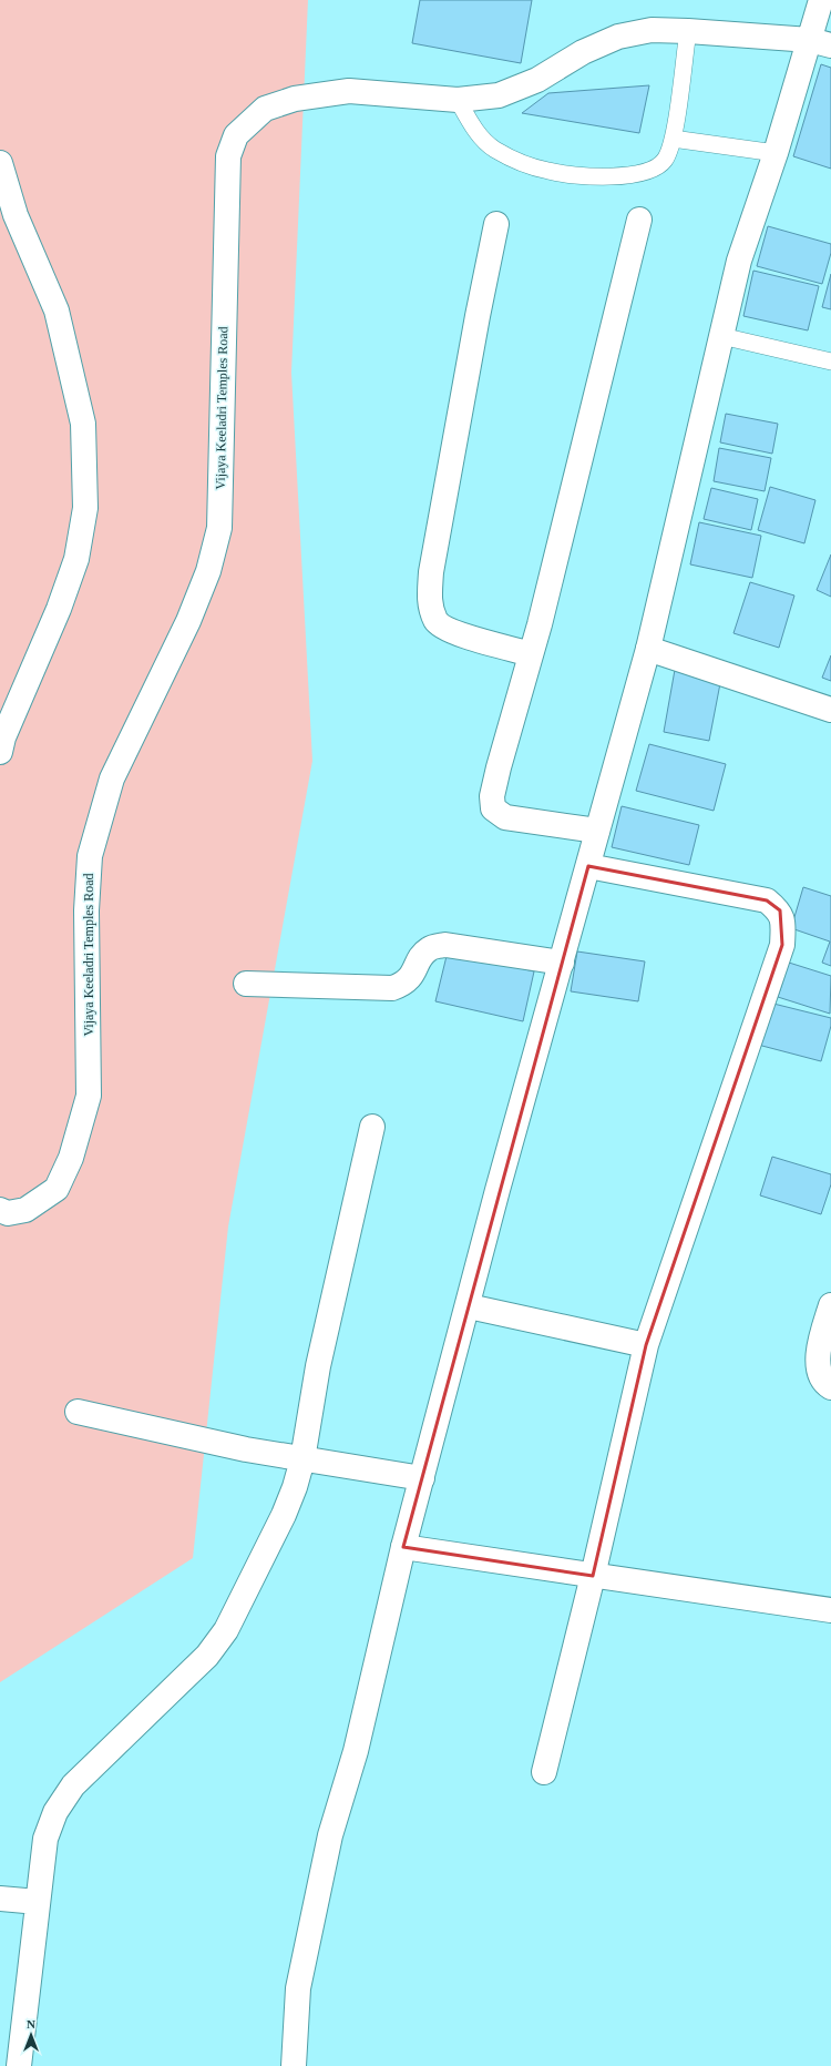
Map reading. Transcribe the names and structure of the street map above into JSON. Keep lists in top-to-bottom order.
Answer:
{
  "streets": {
    "street": ["Vijaya Keeladri Temples Road"]
  },
  "north": "top"
}
